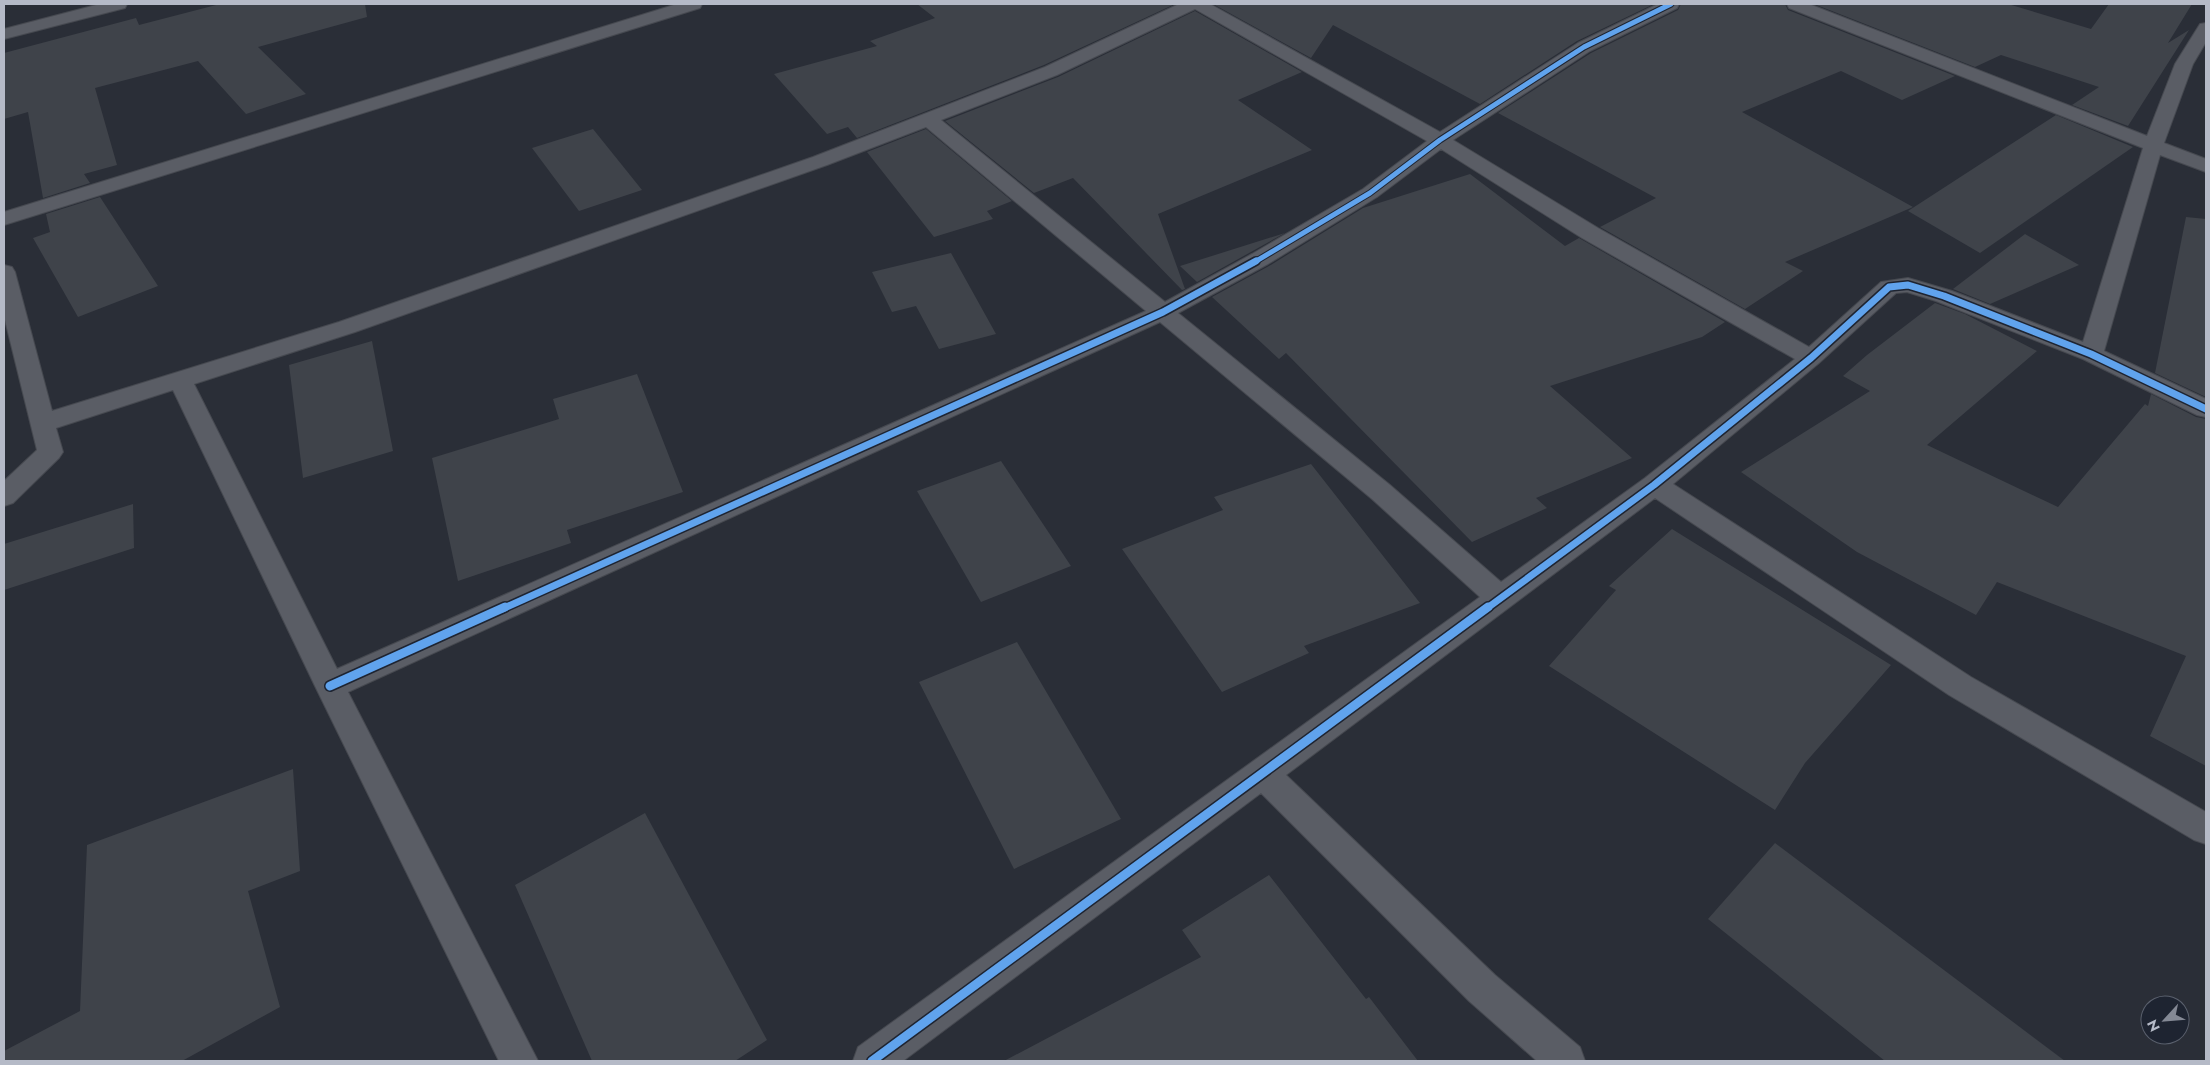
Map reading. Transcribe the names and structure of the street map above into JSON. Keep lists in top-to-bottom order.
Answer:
{
  "north": "bottom left"
}
